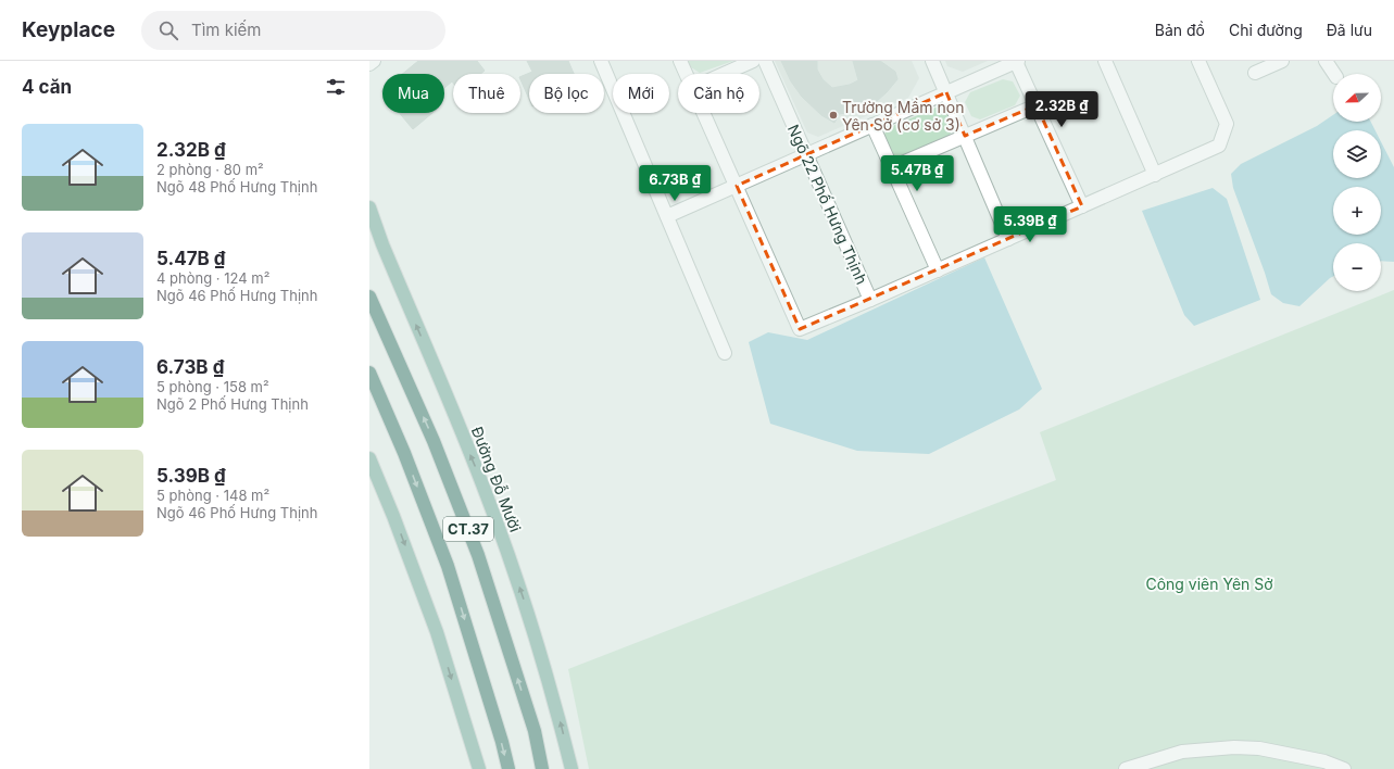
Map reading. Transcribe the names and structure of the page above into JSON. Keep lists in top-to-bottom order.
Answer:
{
  "streets": {
    "highway": ["CT.37"],
    "main road": ["Đường Đỗ Mười"],
    "street": ["Ngõ 22 Phố Hưng Thịnh"]
  },
  "parks": ["Công viên Yên Sở"],
  "places": ["Trường Mầm non Yên Sở (cơ sở 3)"],
  "north": "left",
  "page": {
    "header": "Keyplace",
    "search": "Tìm kiếm",
    "nav": ["Bản đồ", "Chỉ đường", "Đã lưu"],
    "heading": "4 căn",
    "map_buttons": ["+", "−"],
    "chip": [
      "Mua",
      "Thuê",
      "Bộ lọc",
      "Mới",
      "Căn hộ"
    ],
    "price": [
      "2.32B ₫",
      "5.47B ₫",
      "6.73B ₫",
      "5.39B ₫"
    ],
    "list": [
      {
        "name": "2.32B ₫",
        "note": "2 phòng · 80 m² · Ngõ 48 Phố Hưng Thịnh"
      },
      {
        "name": "5.47B ₫",
        "note": "4 phòng · 124 m² · Ngõ 46 Phố Hưng Thịnh"
      },
      {
        "name": "6.73B ₫",
        "note": "5 phòng · 158 m² · Ngõ 2 Phố Hưng Thịnh"
      },
      {
        "name": "5.39B ₫",
        "note": "5 phòng · 148 m² · Ngõ 46 Phố Hưng Thịnh"
      }
    ]
  }
}
